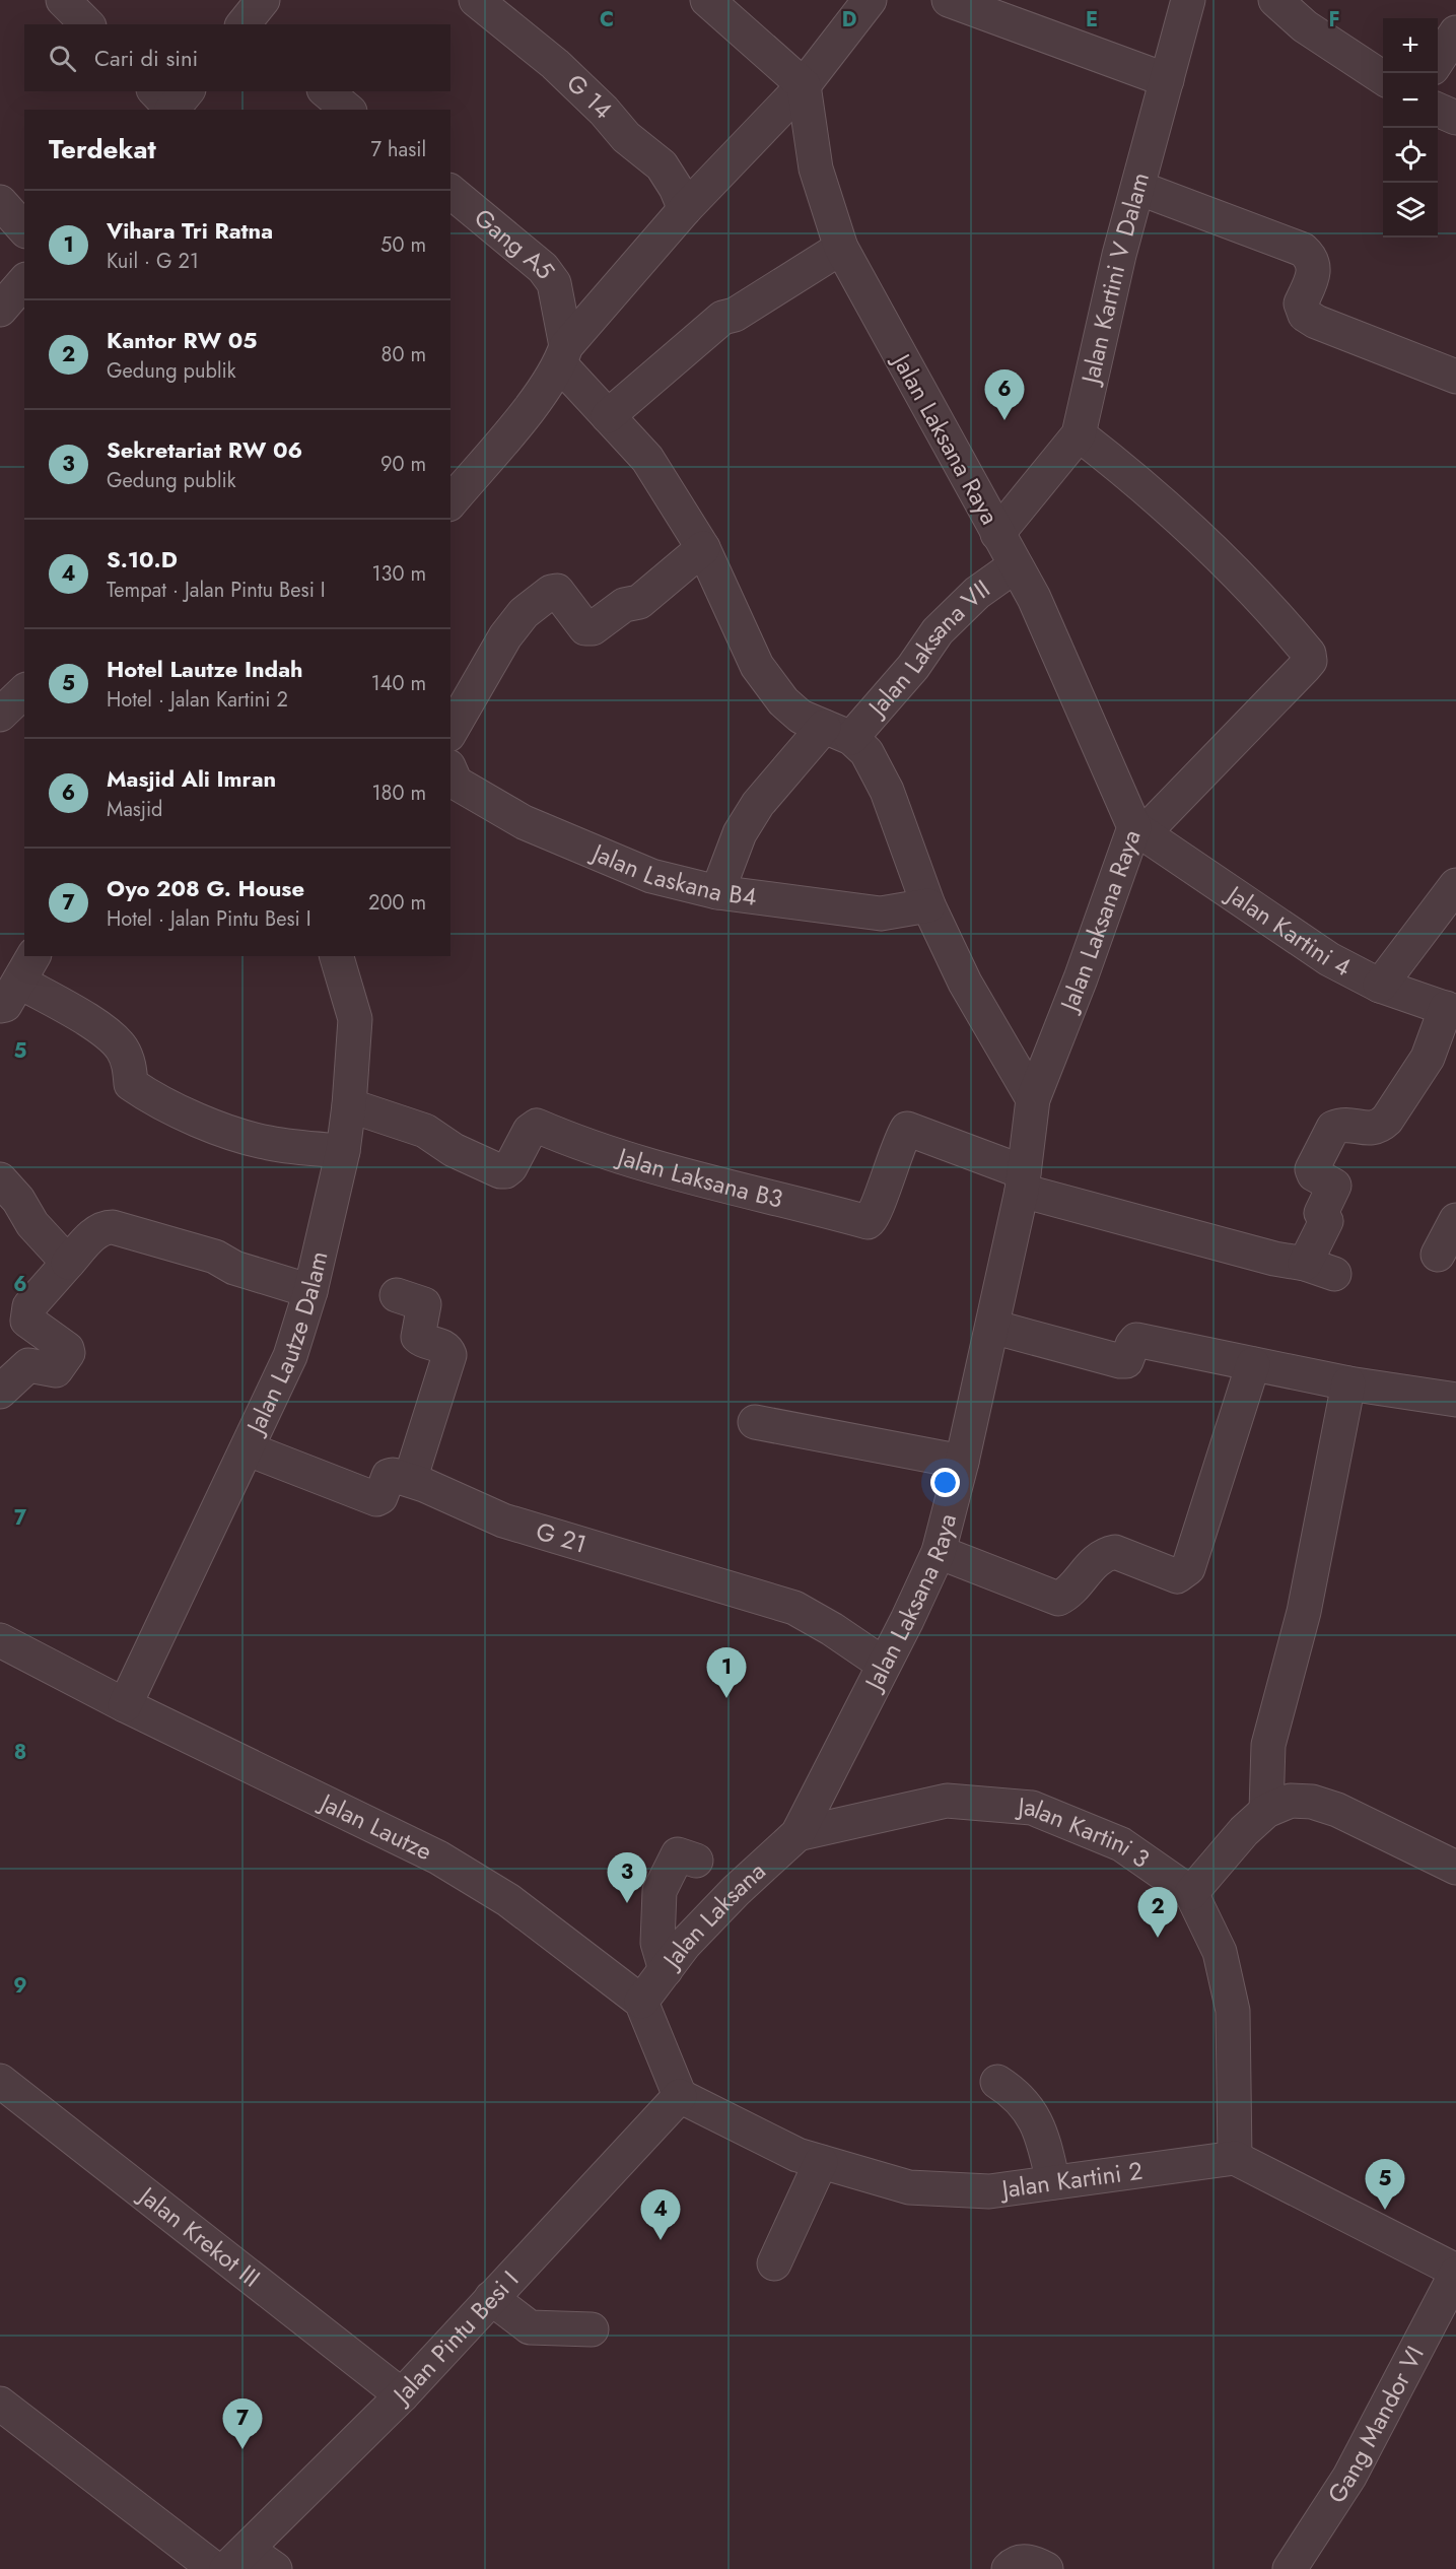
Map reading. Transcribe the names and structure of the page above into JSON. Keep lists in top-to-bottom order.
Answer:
{
  "streets": {
    "street": [
      "G 14",
      "Gang A5",
      "Jalan Kartini V Dalam",
      "Jalan Laksana Raya",
      "Jalan Laksana VII",
      "Jalan Laskana B4",
      "Jalan Kartini 4",
      "Jalan Laksana B3",
      "Jalan Lautze Dalam",
      "G 21",
      "Jalan Lautze",
      "Jalan Kartini 3",
      "Jalan Laksana",
      "Jalan Kartini 2",
      "Jalan Krekot III",
      "Jalan Pintu Besi I",
      "Gang Mandor VI"
    ]
  },
  "crossings": [
    ["Jalan Kartini V Dalam", "Jalan Laksana Raya"],
    ["Jalan Laksana Raya", "Jalan Laksana VII"],
    ["Jalan Laksana Raya", "Jalan Kartini 4"],
    ["Jalan Laksana Raya", "Jalan Laksana B3"],
    ["Jalan Laksana Raya", "G 21"],
    ["Jalan Laksana Raya", "Jalan Kartini 3"],
    ["Jalan Laksana Raya", "Jalan Laksana"],
    ["Jalan Laksana VII", "Jalan Laskana B4"],
    ["Jalan Laksana B3", "Jalan Lautze Dalam"],
    ["Jalan Lautze Dalam", "Jalan Lautze"],
    ["Jalan Lautze", "Jalan Laksana"],
    ["Jalan Kartini 3", "Jalan Laksana"],
    ["Jalan Kartini 2", "Jalan Pintu Besi I"],
    ["Jalan Krekot III", "Jalan Pintu Besi I"]
  ],
  "page": {
    "map_buttons": ["+", "−"],
    "search": "Cari di sini",
    "heading": ["Terdekat", "7 hasil"],
    "list": [
      {
        "mark": "1",
        "name": "Vihara Tri Ratna",
        "note": "Kuil · G 21",
        "value": "50 m"
      },
      {
        "mark": "2",
        "name": "Kantor RW 05",
        "note": "Gedung publik",
        "value": "80 m"
      },
      {
        "mark": "3",
        "name": "Sekretariat RW 06",
        "note": "Gedung publik",
        "value": "90 m"
      },
      {
        "mark": "4",
        "name": "S.10.D",
        "note": "Tempat · Jalan Pintu Besi I",
        "value": "130 m"
      },
      {
        "mark": "5",
        "name": "Hotel Lautze Indah",
        "note": "Hotel · Jalan Kartini 2",
        "value": "140 m"
      },
      {
        "mark": "6",
        "name": "Masjid Ali Imran",
        "note": "Masjid",
        "value": "180 m"
      },
      {
        "mark": "7",
        "name": "Oyo 208 G. House",
        "note": "Hotel · Jalan Pintu Besi I",
        "value": "200 m"
      }
    ],
    "pins": [
      "6",
      "1",
      "3",
      "2",
      "5",
      "4",
      "7"
    ]
  },
  "grid": {
    "columns": [
      "C",
      "D",
      "E",
      "F"
    ],
    "rows": [
      "5",
      "6",
      "7",
      "8",
      "9"
    ]
  }
}
